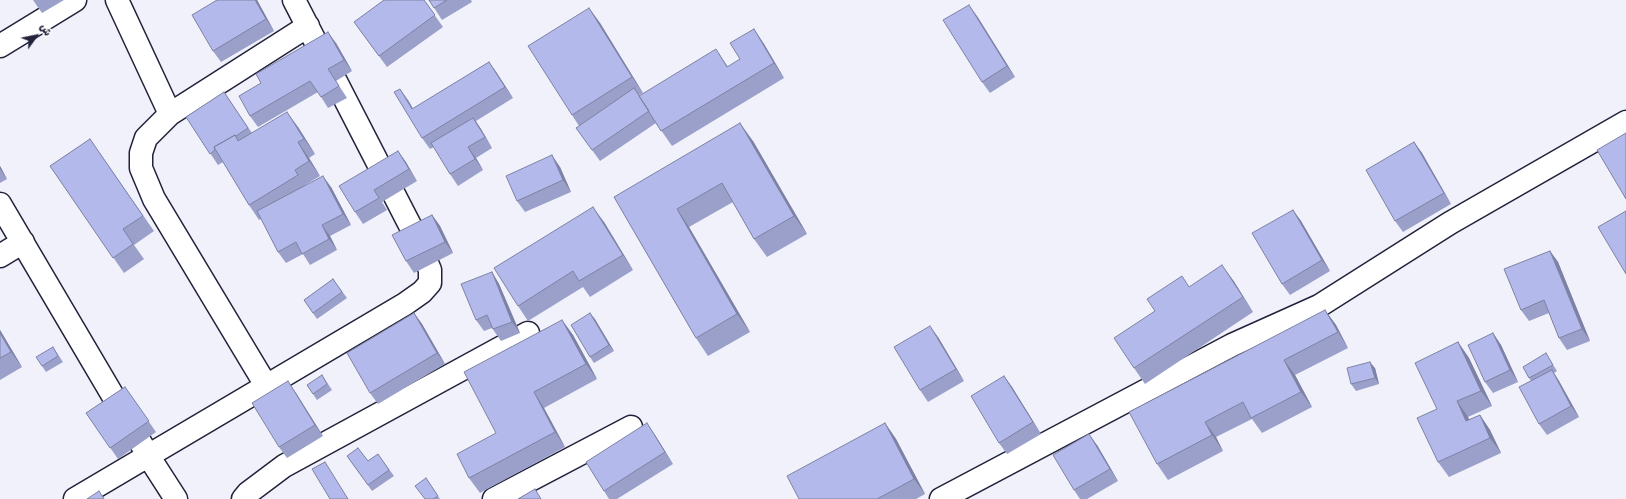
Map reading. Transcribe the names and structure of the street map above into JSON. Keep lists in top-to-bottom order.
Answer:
{
  "north": "top right"
}
